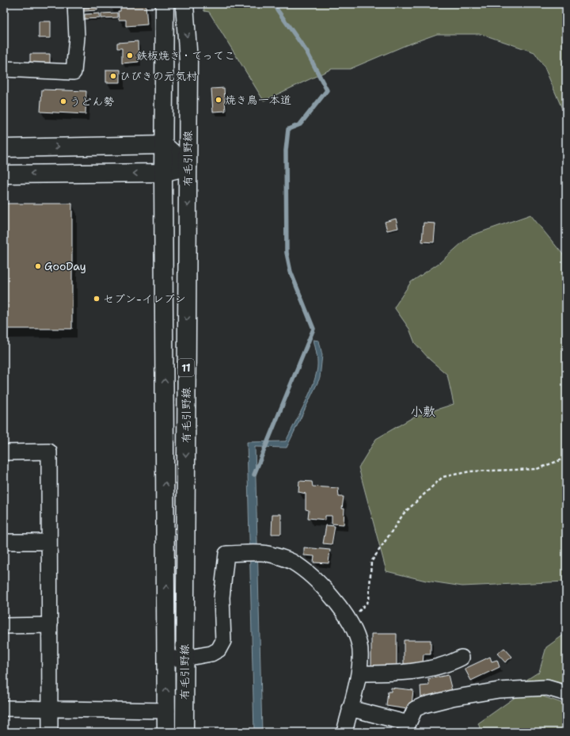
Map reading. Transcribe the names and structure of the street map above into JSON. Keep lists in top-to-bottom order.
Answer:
{
  "streets": {
    "main road": ["有毛引野線", "11"]
  },
  "districts": ["小敷"],
  "places": [
    "鉄板焼き・てってこ",
    "ひびきの元気村",
    "焼き鳥一本道",
    "うどん勢",
    "GooDay",
    "セブン-イレブン"
  ]
}
